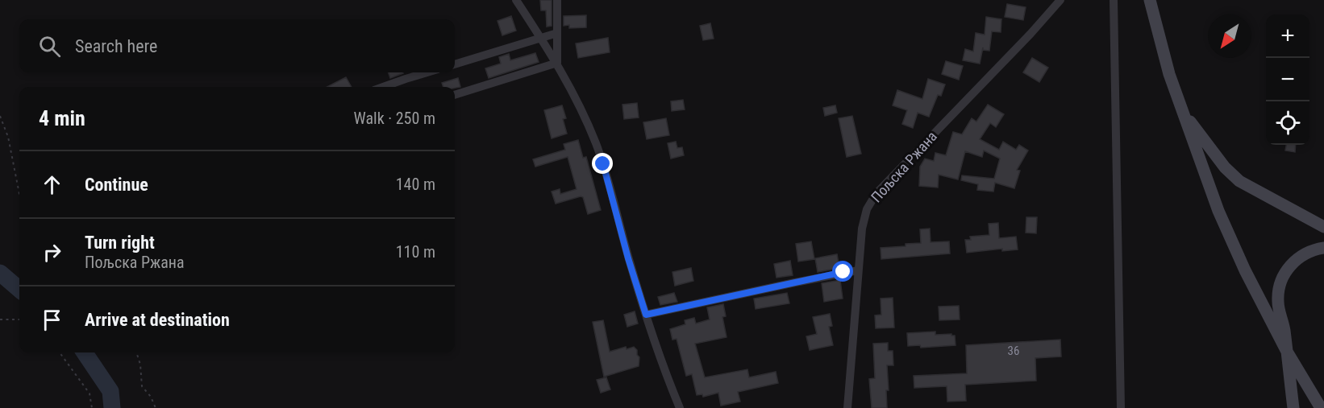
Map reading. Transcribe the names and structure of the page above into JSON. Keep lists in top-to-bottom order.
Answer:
{
  "streets": {
    "street": ["Пољска Ржана"]
  },
  "house_numbers": ["36"],
  "north": "bottom left",
  "page": {
    "map_buttons": ["+", "−"],
    "search": "Search here",
    "heading": ["4 min", "Walk · 250 m"],
    "list": [
      ["Continue", "140 m"],
      ["Turn right", "Пољска Ржана", "110 m"],
      "Arrive at destination"
    ]
  }
}
